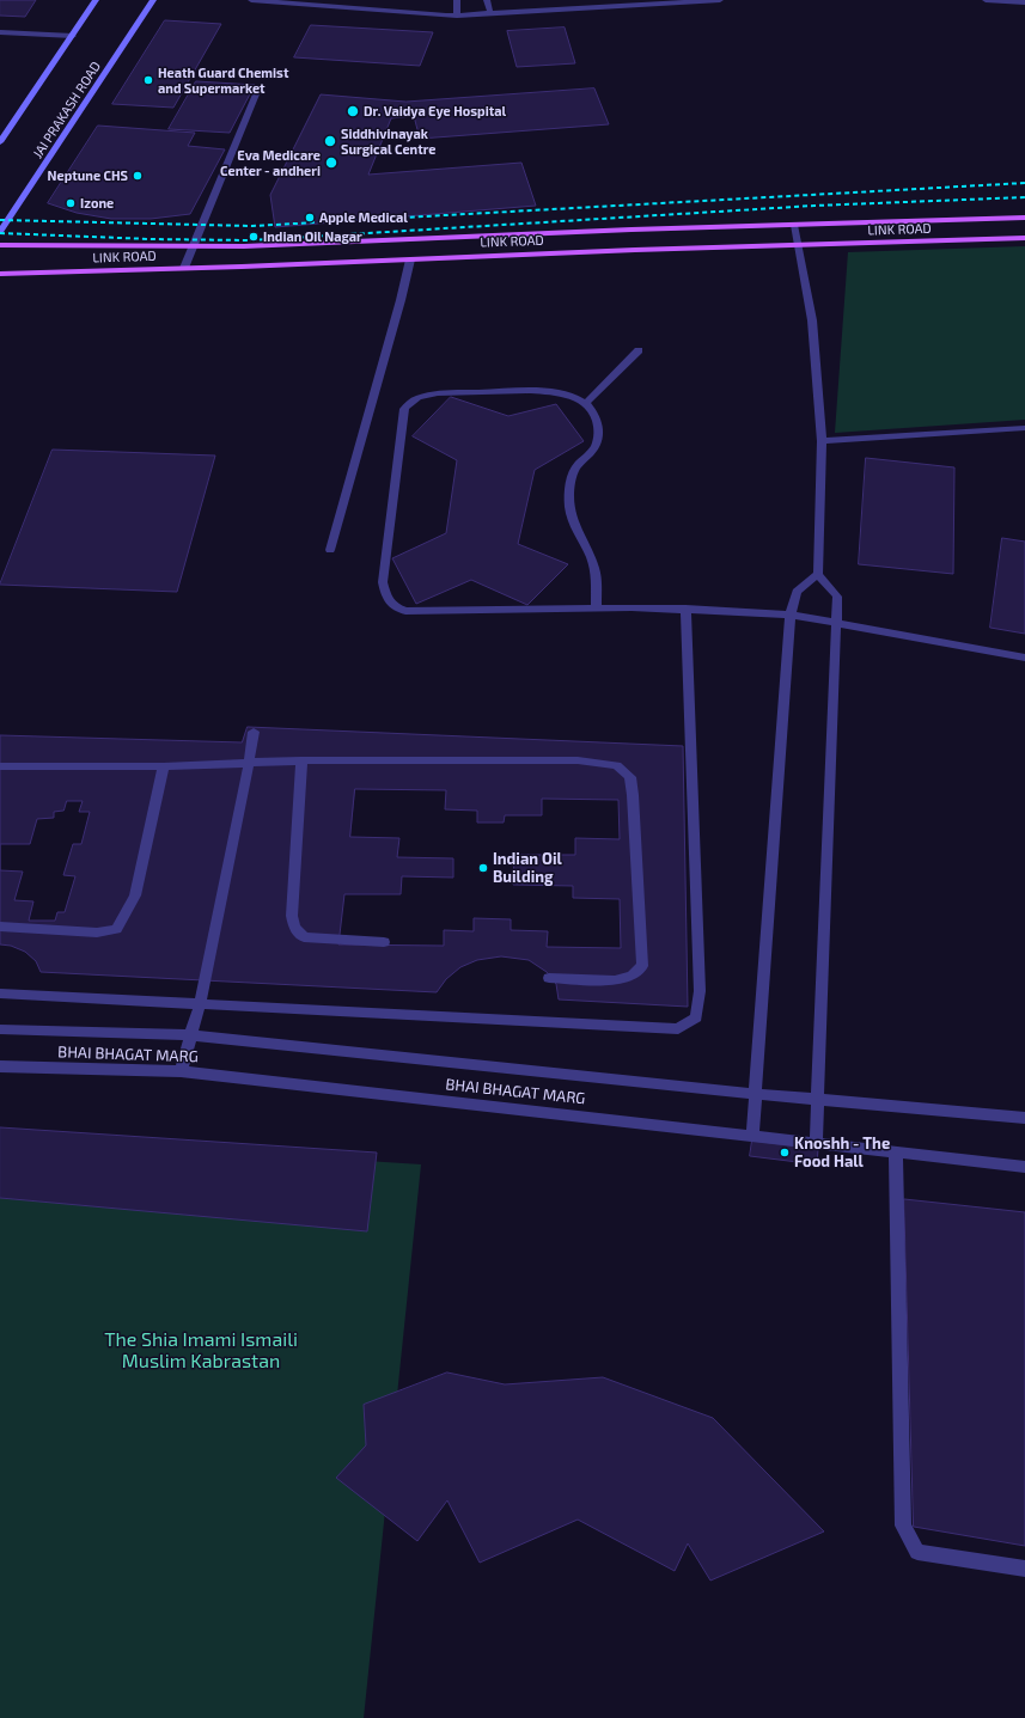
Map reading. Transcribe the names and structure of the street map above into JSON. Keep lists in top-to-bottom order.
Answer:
{
  "streets": {
    "main road": ["JAI PRAKASH ROAD", "LINK ROAD"],
    "street": ["BHAI BHAGAT MARG"]
  },
  "parks": ["The Shia Imami Ismaili Muslim Kabrastan"],
  "places": [
    "Heath Guard Chemist and Supermarket",
    "Dr. Vaidya Eye Hospital",
    "Siddhivinayak Surgical Centre",
    "Eva Medicare Center - andheri",
    "Neptune CHS",
    "Izone",
    "Apple Medical",
    "Indian Oil Nagar",
    "Indian Oil Building",
    "Knoshh - The Food Hall"
  ]
}
